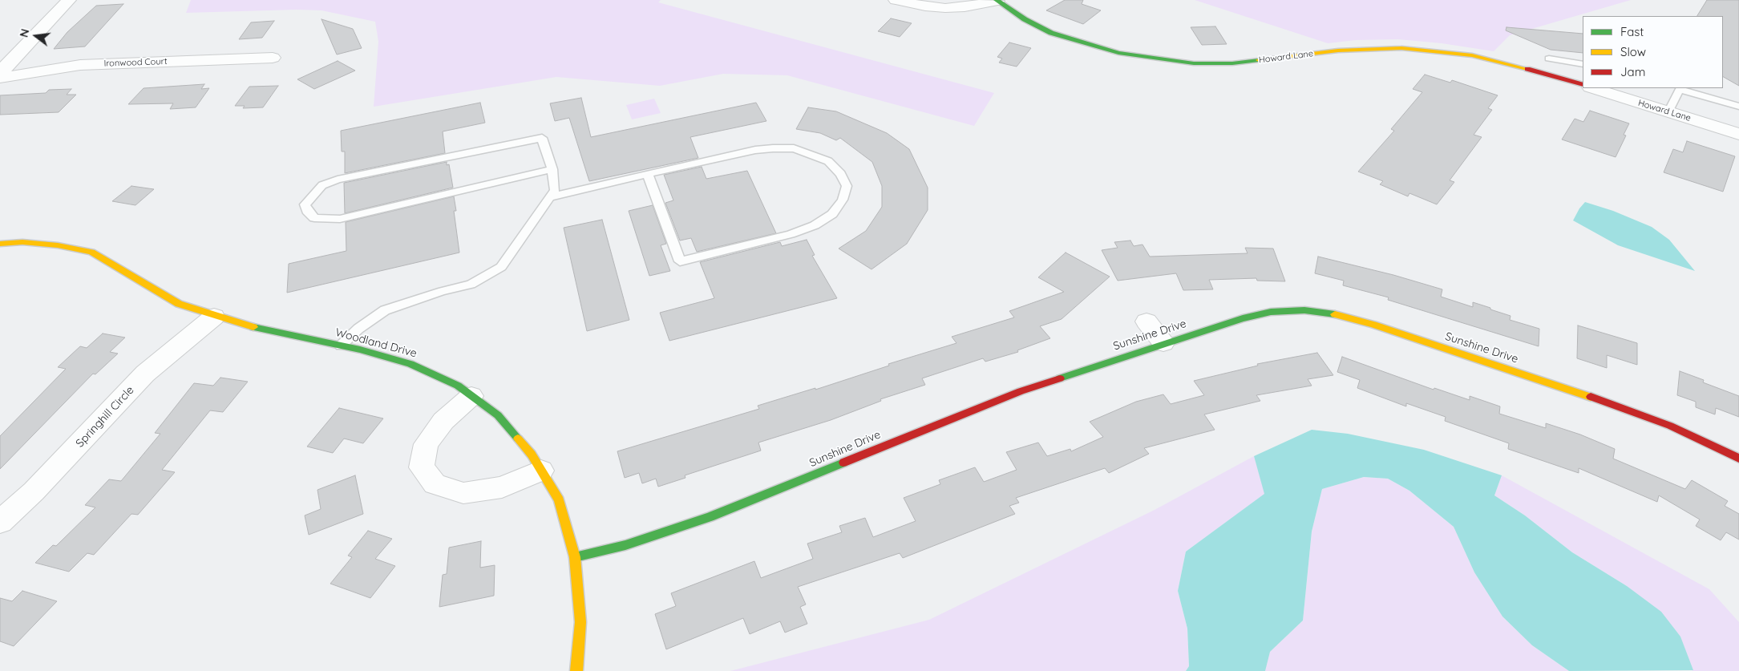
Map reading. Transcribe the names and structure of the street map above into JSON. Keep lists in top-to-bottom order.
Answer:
{
  "streets": {
    "street": [
      "Howard Lane",
      "Ironwood Court",
      "Sunshine Drive",
      "Woodland Drive",
      "Springhill Circle"
    ]
  },
  "crossings": [
    ["Sunshine Drive", "Woodland Drive"],
    ["Woodland Drive", "Springhill Circle"]
  ],
  "legend": ["Fast", "Slow", "Jam"],
  "north": "left"
}
